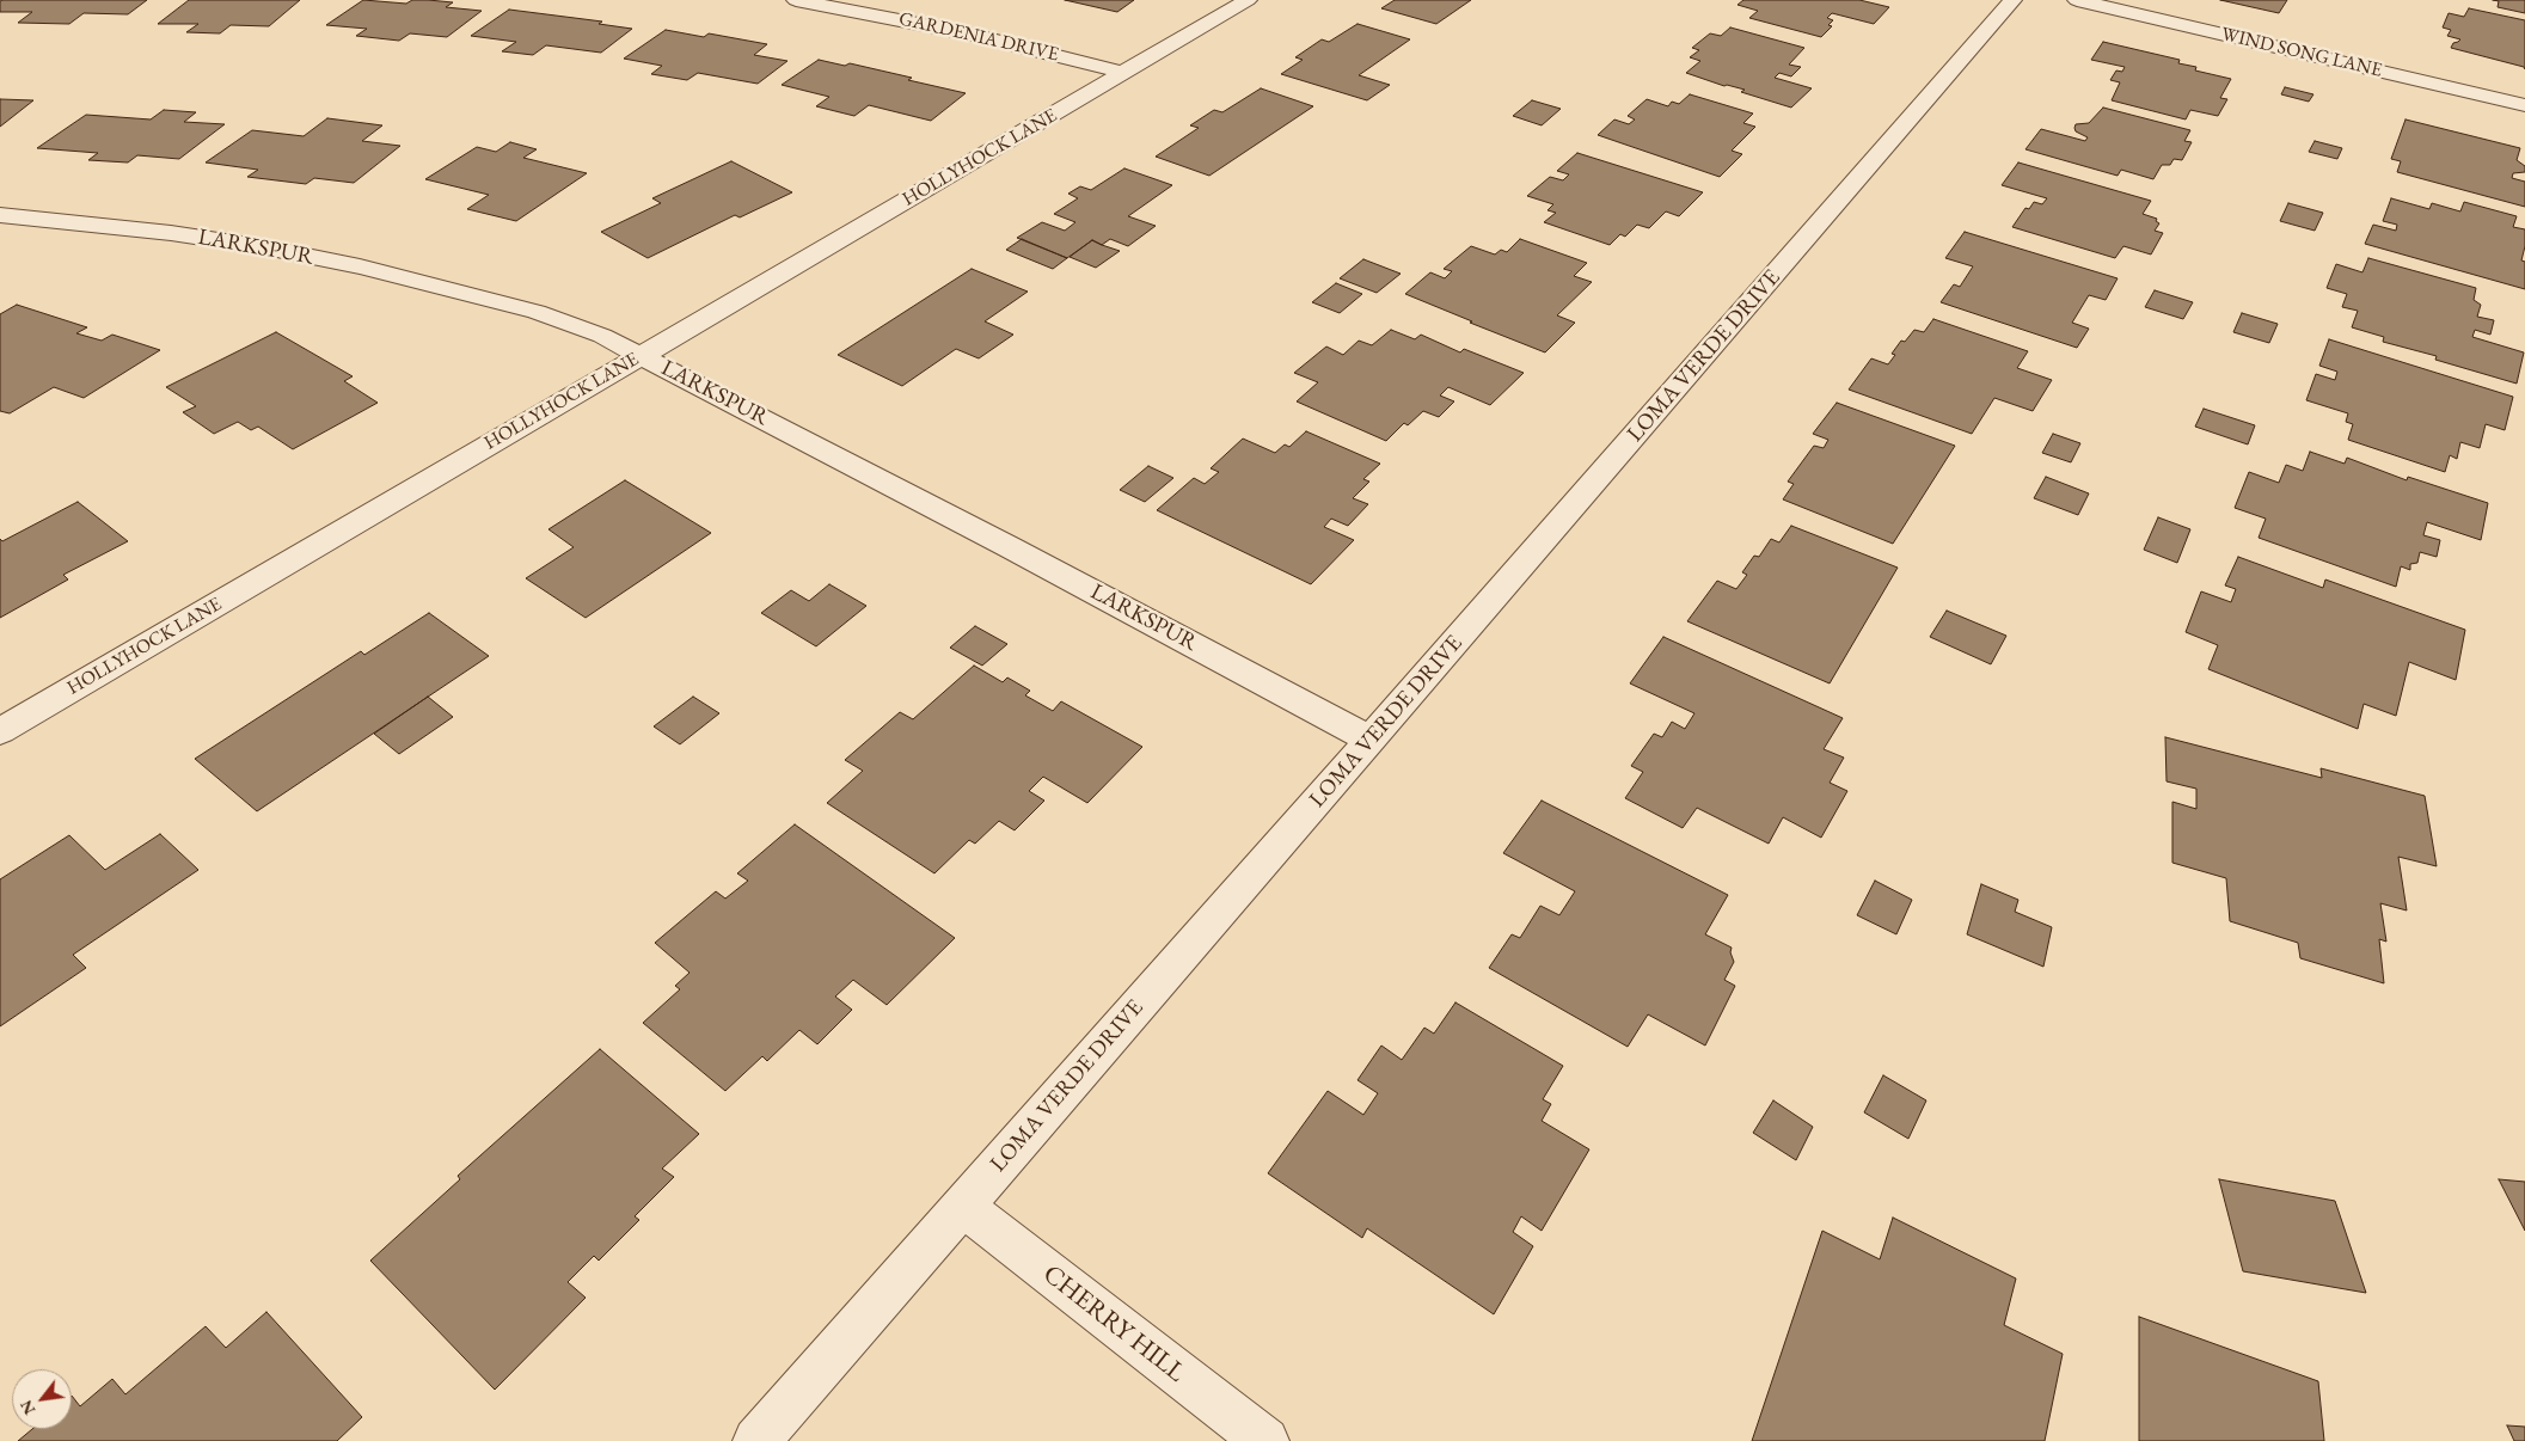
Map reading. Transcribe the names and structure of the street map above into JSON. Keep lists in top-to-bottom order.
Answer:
{
  "streets": {
    "street": [
      "GARDENIA DRIVE",
      "WIND SONG LANE",
      "HOLLYHOCK LANE",
      "LARKSPUR",
      "LOMA VERDE DRIVE",
      "CHERRY HILL"
    ]
  },
  "crossings": [
    ["GARDENIA DRIVE", "HOLLYHOCK LANE"],
    ["HOLLYHOCK LANE", "LARKSPUR"],
    ["LARKSPUR", "LOMA VERDE DRIVE"],
    ["LOMA VERDE DRIVE", "CHERRY HILL"]
  ],
  "north": "bottom left"
}
